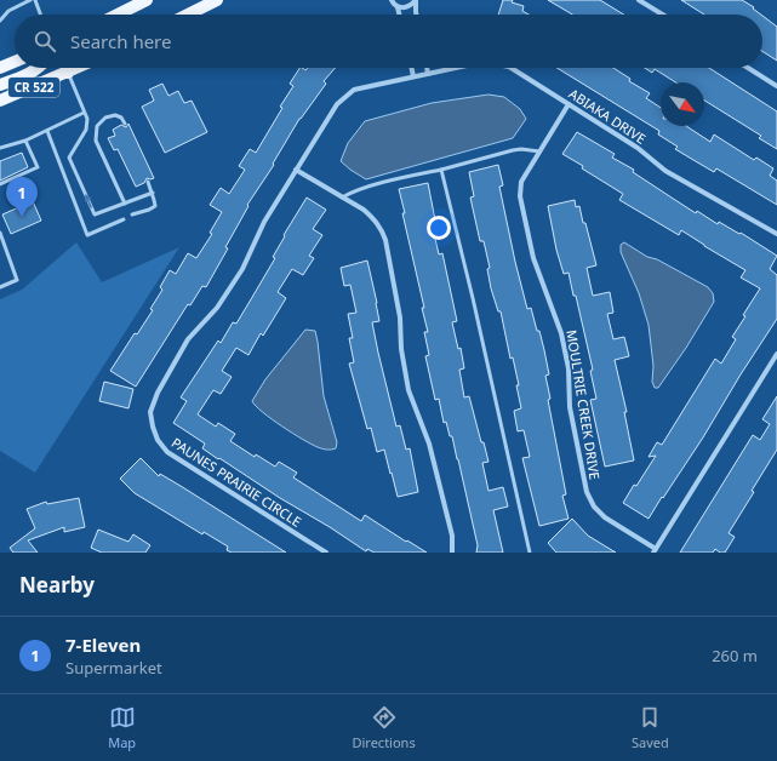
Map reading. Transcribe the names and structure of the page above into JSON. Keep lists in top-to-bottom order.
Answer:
{
  "streets": {
    "main road": ["CR 522"],
    "street": ["ABIAKA DRIVE", "MOULTRIE CREEK DRIVE", "PAUNES PRAIRIE CIRCLE"]
  },
  "crossings": [
    ["ABIAKA DRIVE", "MOULTRIE CREEK DRIVE"],
    ["ABIAKA DRIVE", "PAUNES PRAIRIE CIRCLE"]
  ],
  "north": "bottom right",
  "page": {
    "search": "Search here",
    "pins": "1",
    "heading": "Nearby",
    "list": [
      {
        "mark": "1",
        "name": "7-Eleven",
        "note": "Supermarket",
        "value": "260 m"
      }
    ],
    "nav": ["Map", "Directions", "Saved"]
  }
}
